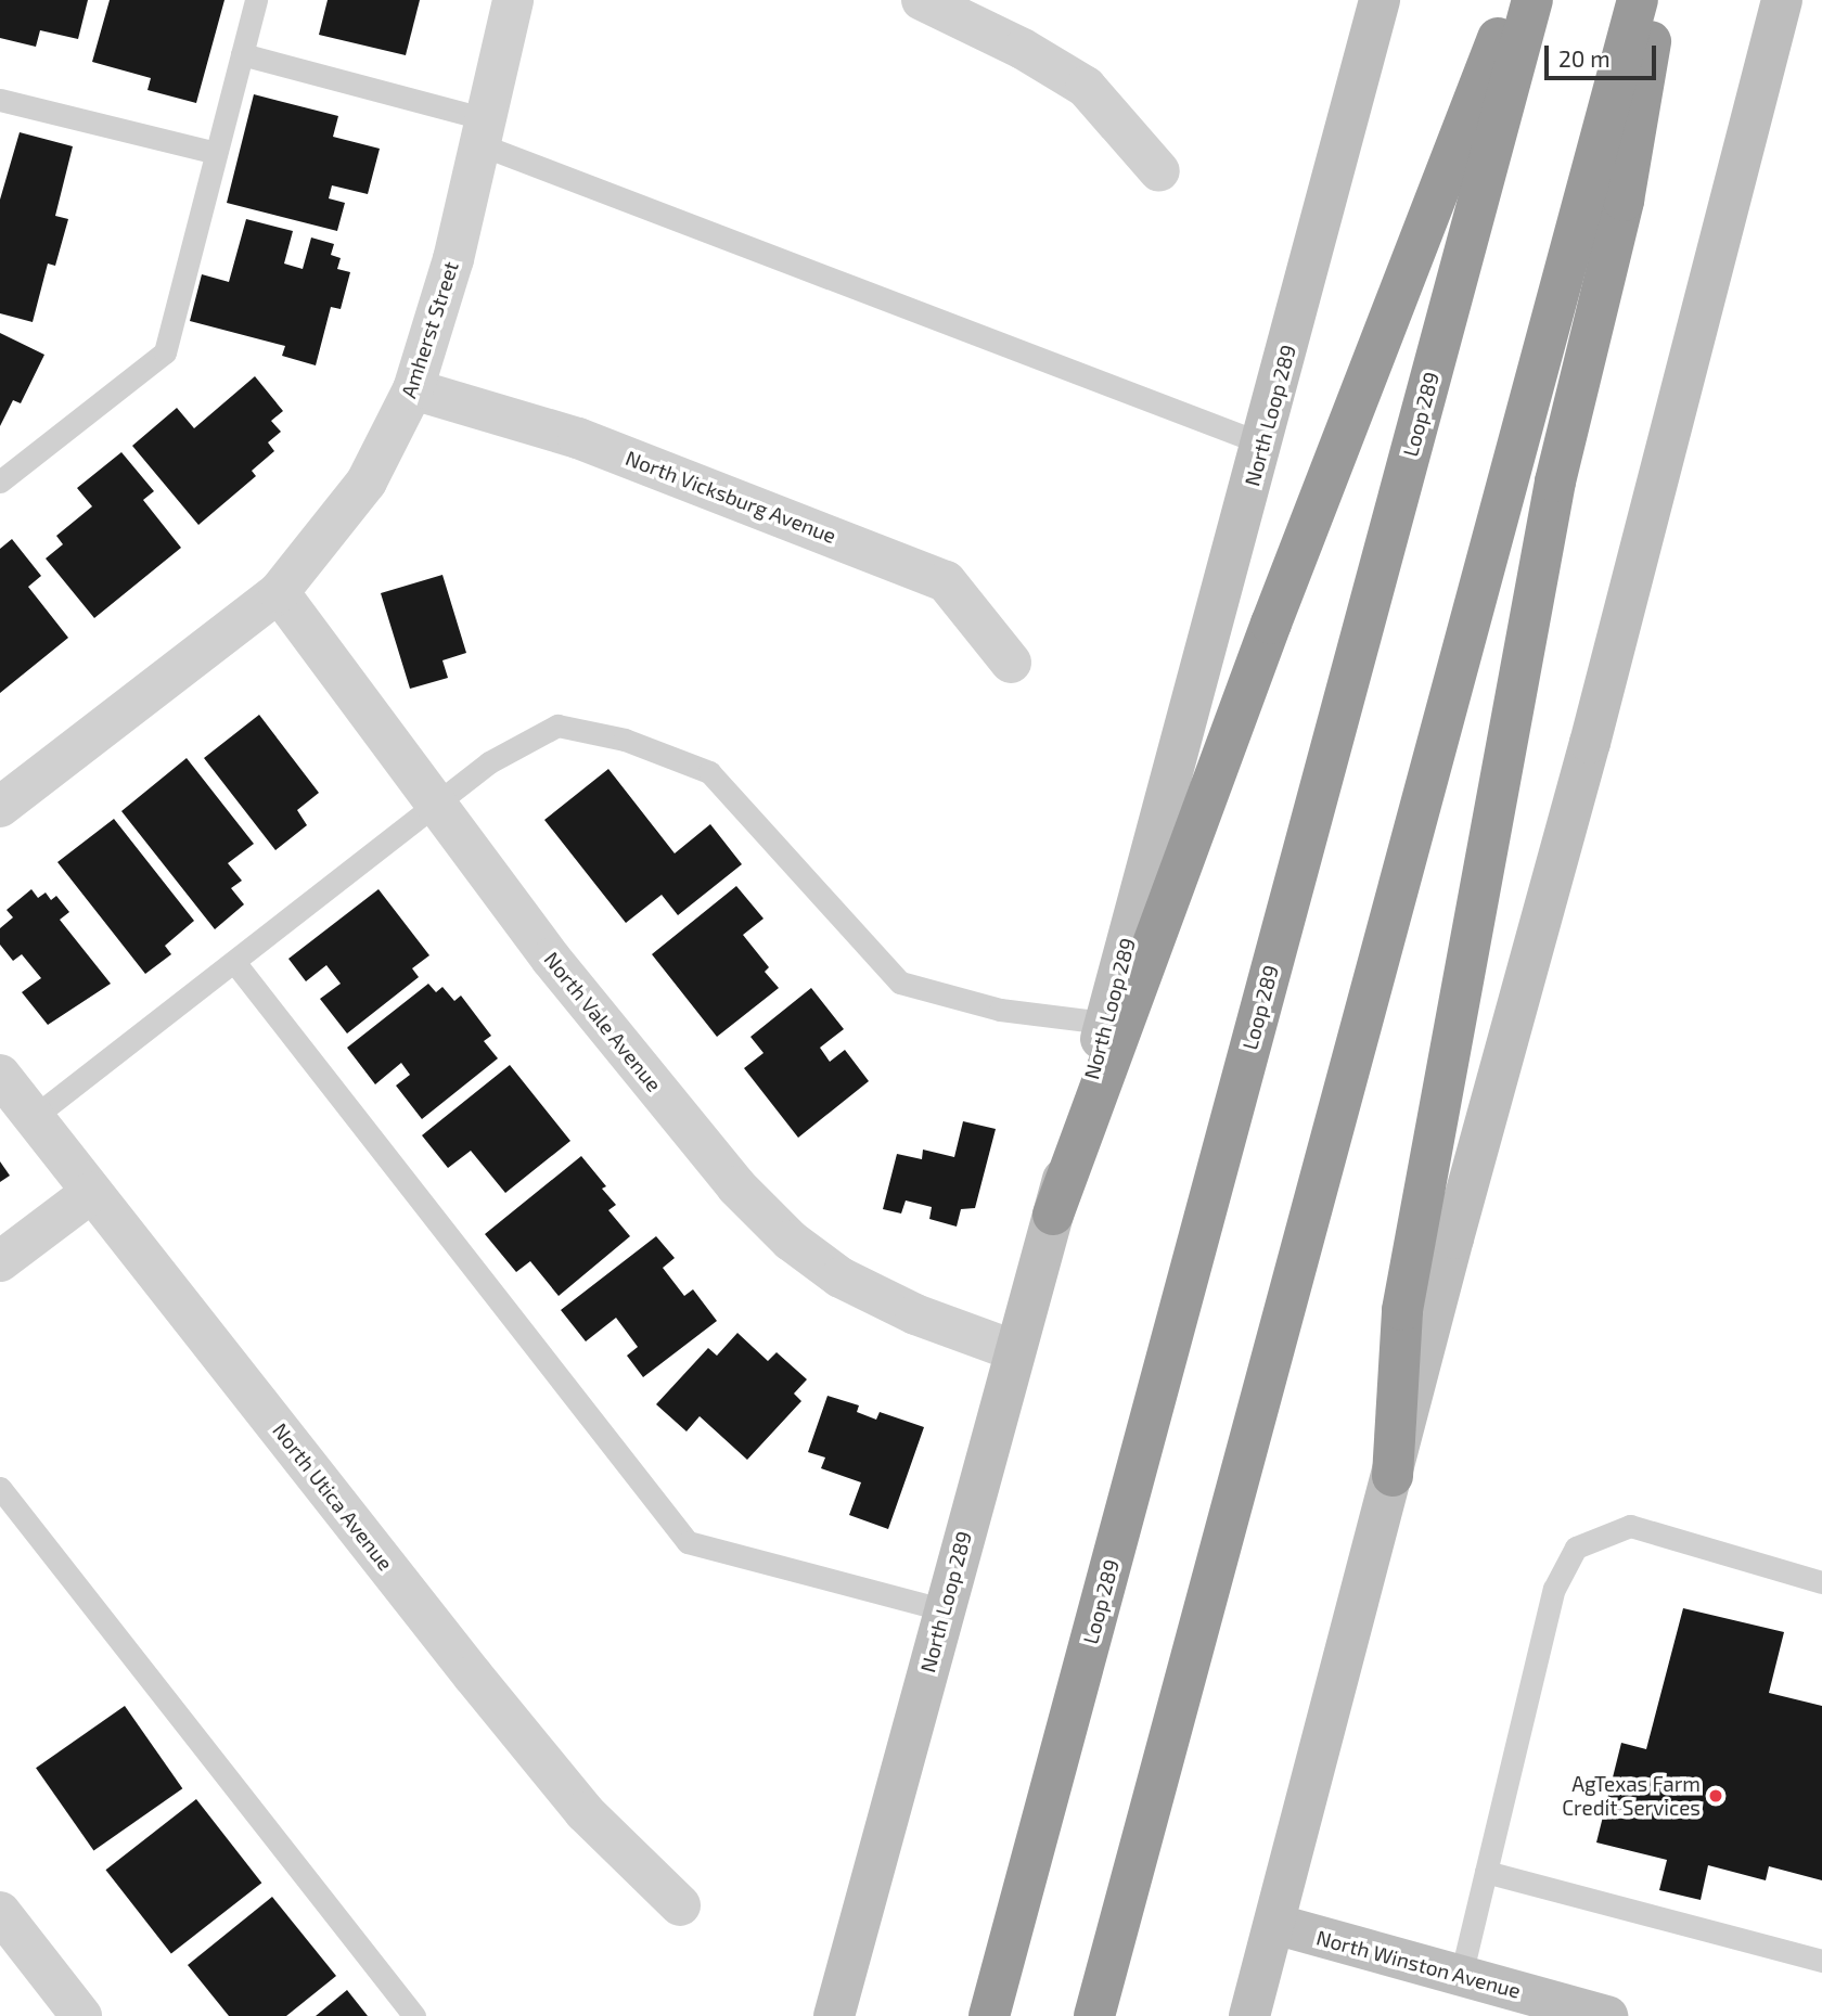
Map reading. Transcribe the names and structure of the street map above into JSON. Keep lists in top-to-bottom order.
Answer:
{
  "streets": {
    "highway": ["Loop 289"],
    "main road": ["North Loop 289", "North Winston Avenue"],
    "street": [
      "Amherst Street",
      "North Vicksburg Avenue",
      "North Vale Avenue",
      "North Utica Avenue"
    ]
  },
  "crossings": [
    ["Amherst Street", "North Vicksburg Avenue"],
    ["Amherst Street", "North Vale Avenue"],
    ["North Loop 289", "North Vale Avenue"]
  ],
  "places": ["AgTexas Farm Credit Services"],
  "scale_bar": "20 m"
}
